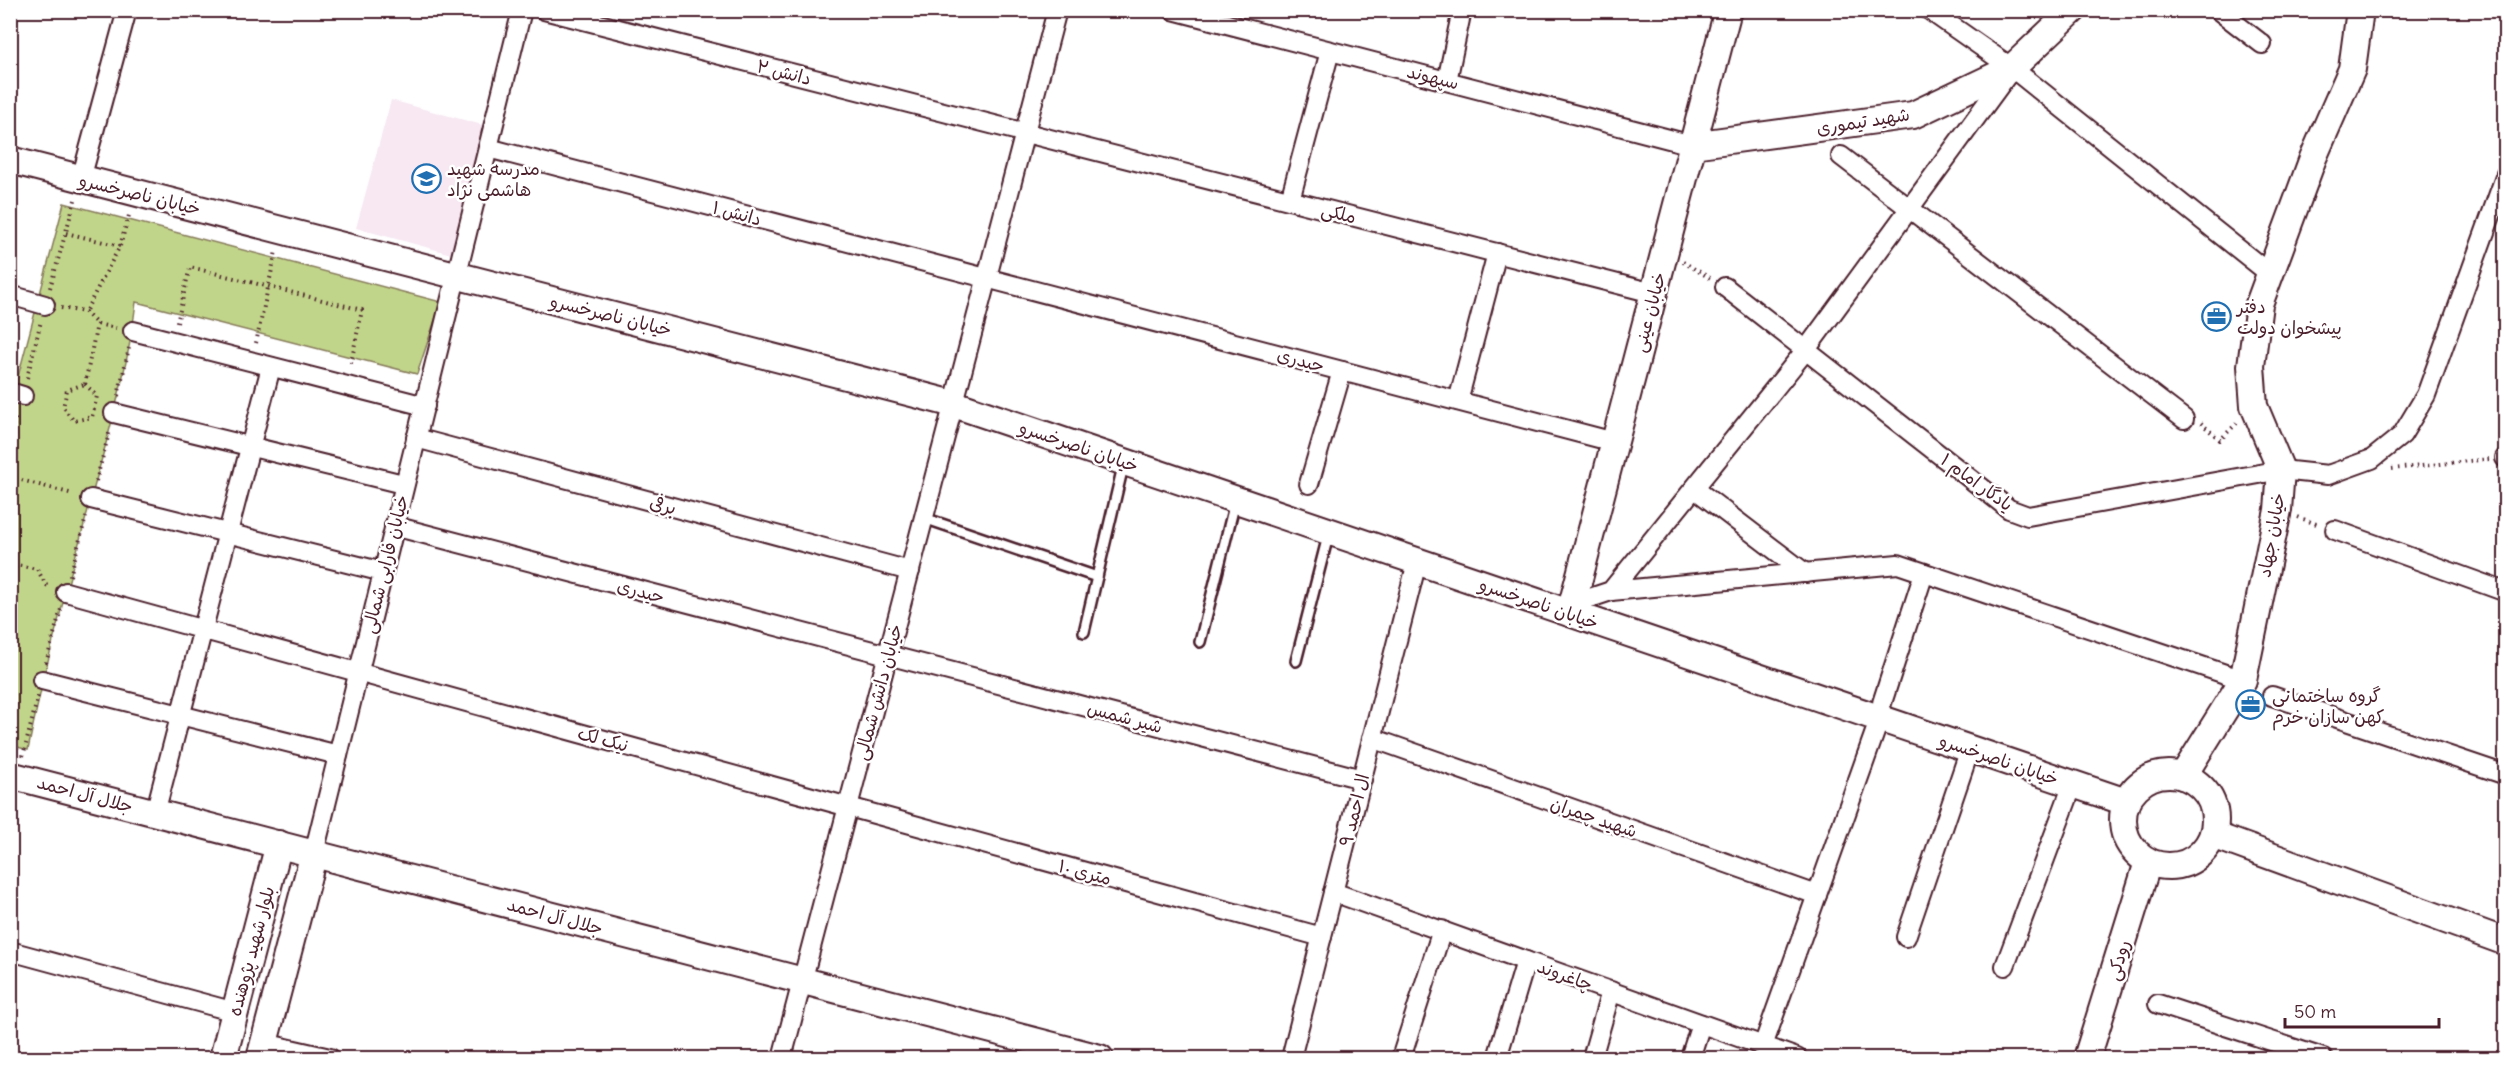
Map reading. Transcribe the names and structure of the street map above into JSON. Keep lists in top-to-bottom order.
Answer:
{
  "streets": {
    "street": [
      "دانش ۲",
      "سپهوند",
      "شهید تیموری",
      "خیابان ناصرخسرو",
      "دانش ۱",
      "ملکی",
      "خیابان عینی",
      "حیدری",
      "یادگار امام ۱",
      "برفی",
      "خیابان جهاد",
      "خیابان فارابی شمالی",
      "خیابان دانش شمالی",
      "شیر شمس",
      "نیک لک",
      "جلال آل احمد",
      "ال احمد ۹",
      "شهید چمران",
      "۱۰ متری",
      "بلوار شهید پژوهنده",
      "رودکی",
      "چاغروند"
    ]
  },
  "crossings": [
    ["دانش ۲", "ملکی"],
    ["دانش ۲", "خیابان دانش شمالی"],
    ["سپهوند", "شهید تیموری"],
    ["سپهوند", "خیابان عینی"],
    ["شهید تیموری", "خیابان عینی"],
    ["خیابان ناصرخسرو", "خیابان عینی"],
    ["خیابان ناصرخسرو", "خیابان جهاد"],
    ["خیابان ناصرخسرو", "خیابان فارابی شمالی"],
    ["خیابان ناصرخسرو", "خیابان دانش شمالی"],
    ["خیابان ناصرخسرو", "ال احمد ۹"],
    ["خیابان ناصرخسرو", "رودکی"],
    ["دانش ۱", "حیدری"],
    ["دانش ۱", "خیابان فارابی شمالی"],
    ["دانش ۱", "خیابان دانش شمالی"],
    ["ملکی", "خیابان عینی"],
    ["ملکی", "خیابان دانش شمالی"],
    ["خیابان عینی", "حیدری"],
    ["حیدری", "خیابان فارابی شمالی"],
    ["حیدری", "خیابان دانش شمالی"],
    ["حیدری", "شیر شمس"],
    ["یادگار امام ۱", "خیابان جهاد"],
    ["برفی", "خیابان فارابی شمالی"],
    ["برفی", "خیابان دانش شمالی"],
    ["خیابان جهاد", "رودکی"],
    ["خیابان فارابی شمالی", "نیک لک"],
    ["خیابان فارابی شمالی", "جلال آل احمد"],
    ["خیابان فارابی شمالی", "بلوار شهید پژوهنده"],
    ["خیابان دانش شمالی", "شیر شمس"],
    ["خیابان دانش شمالی", "نیک لک"],
    ["خیابان دانش شمالی", "جلال آل احمد"],
    ["خیابان دانش شمالی", "۱۰ متری"],
    ["شیر شمس", "ال احمد ۹"],
    ["نیک لک", "۱۰ متری"],
    ["جلال آل احمد", "بلوار شهید پژوهنده"],
    ["ال احمد ۹", "شهید چمران"],
    ["ال احمد ۹", "۱۰ متری"],
    ["ال احمد ۹", "چاغروند"]
  ],
  "places": {
    "school or university": ["مدرسه شهید ه‍اشمی نژاد"],
    "office": ["دفتر پیشخوان دولت", "گروه ساختمانی کهن سازان خرم"]
  },
  "scale_bar": "50 m"
}
